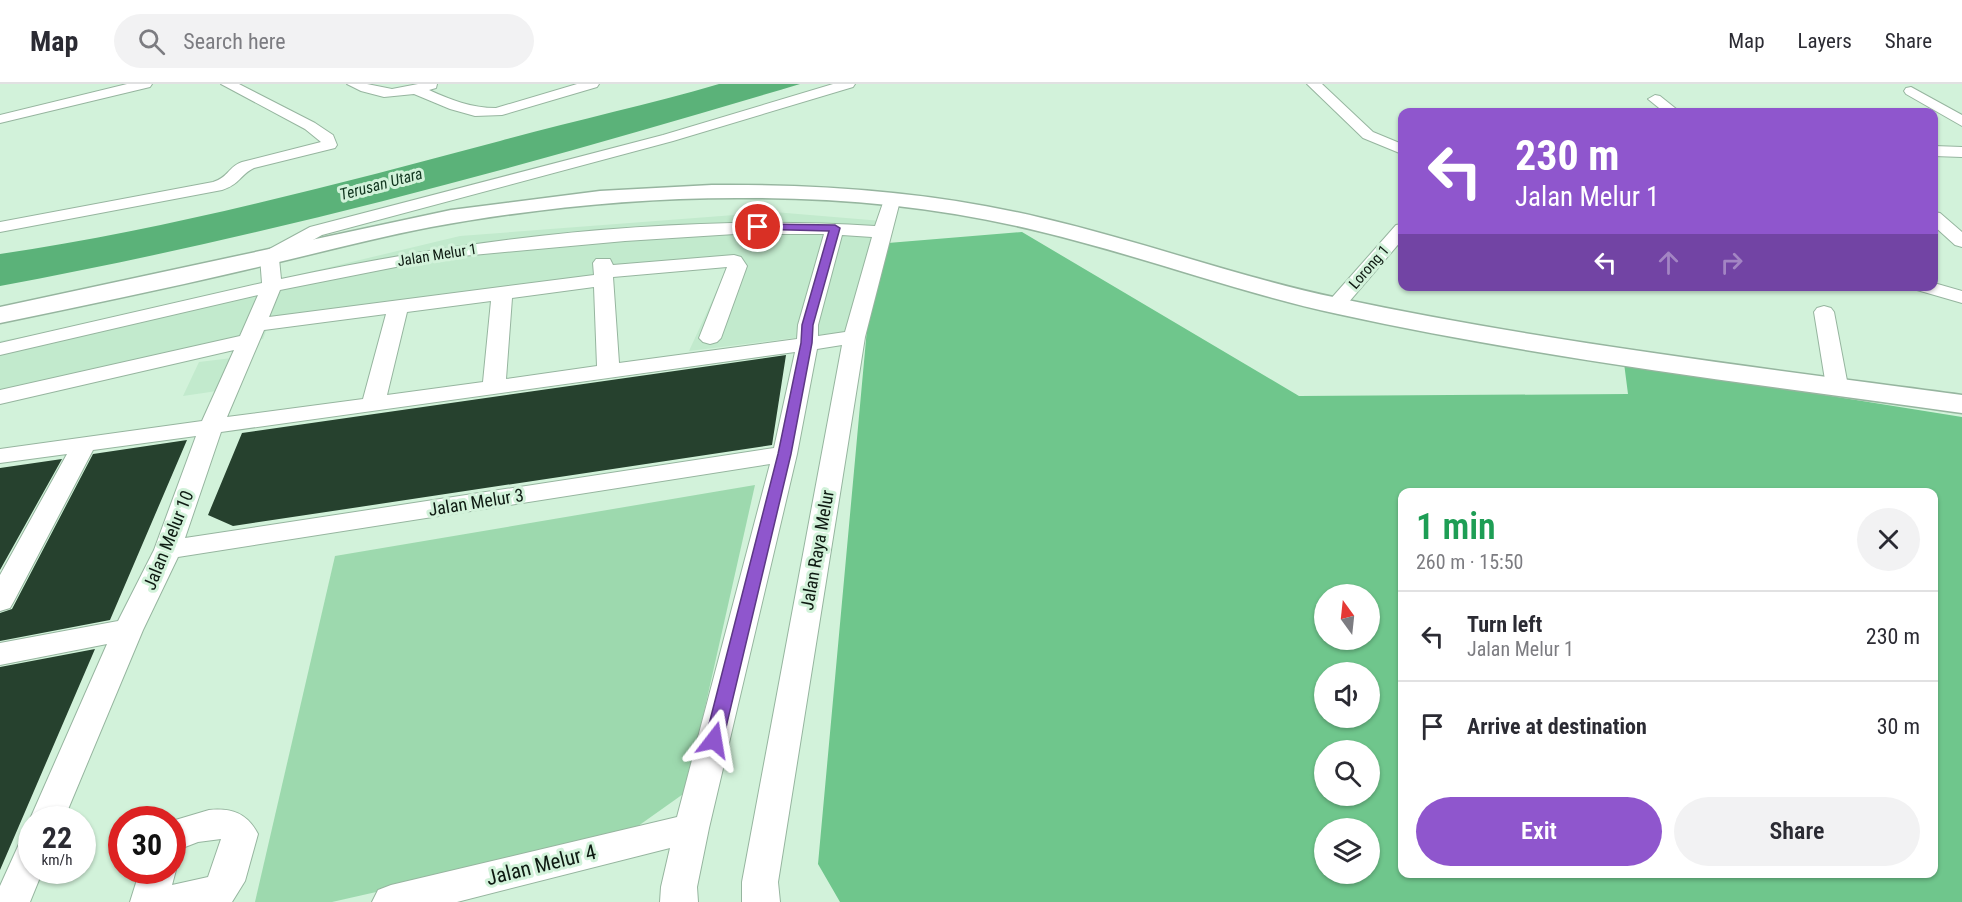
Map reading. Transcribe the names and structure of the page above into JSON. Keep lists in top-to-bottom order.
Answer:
{
  "streets": {
    "street": [
      "Jalan Melur 1",
      "Lorong 1",
      "Jalan Melur 3",
      "Jalan Melur 10",
      "Jalan Raya Melur",
      "Jalan Melur 4"
    ]
  },
  "crossings": [
    ["Jalan Melur 1", "Jalan Melur 10"],
    ["Jalan Melur 1", "Jalan Raya Melur"],
    ["Jalan Melur 3", "Jalan Melur 10"]
  ],
  "water": ["Terusan Utara"],
  "north": "top",
  "page": {
    "header": "Map",
    "search": "Search here",
    "nav": ["Map", "Layers", "Share"],
    "turn": ["230 m", "Jalan Melur 1"],
    "heading": ["1 min", "260 m · 15:50"],
    "list": [
      {
        "name": "Turn left",
        "note": "Jalan Melur 1",
        "value": "230 m"
      },
      {
        "name": "Arrive at destination",
        "value": "30 m"
      }
    ],
    "buttons": ["Exit", "Share"],
    "speed": "22 km/h",
    "limit": "30"
  }
}
